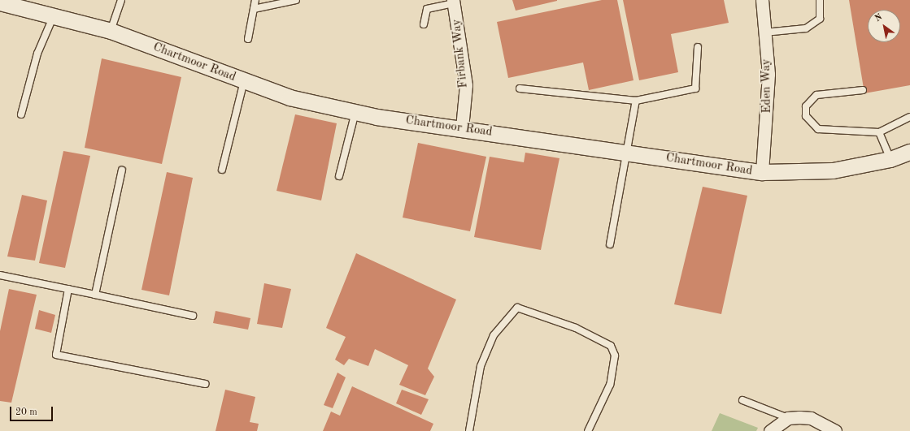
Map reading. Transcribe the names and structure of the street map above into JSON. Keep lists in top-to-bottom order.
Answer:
{
  "streets": {
    "street": ["Firbank Way", "Chartmoor Road", "Eden Way"]
  },
  "crossings": [
    ["Firbank Way", "Chartmoor Road"],
    ["Chartmoor Road", "Eden Way"]
  ],
  "scale_bar": "20 m",
  "north": "top left"
}
